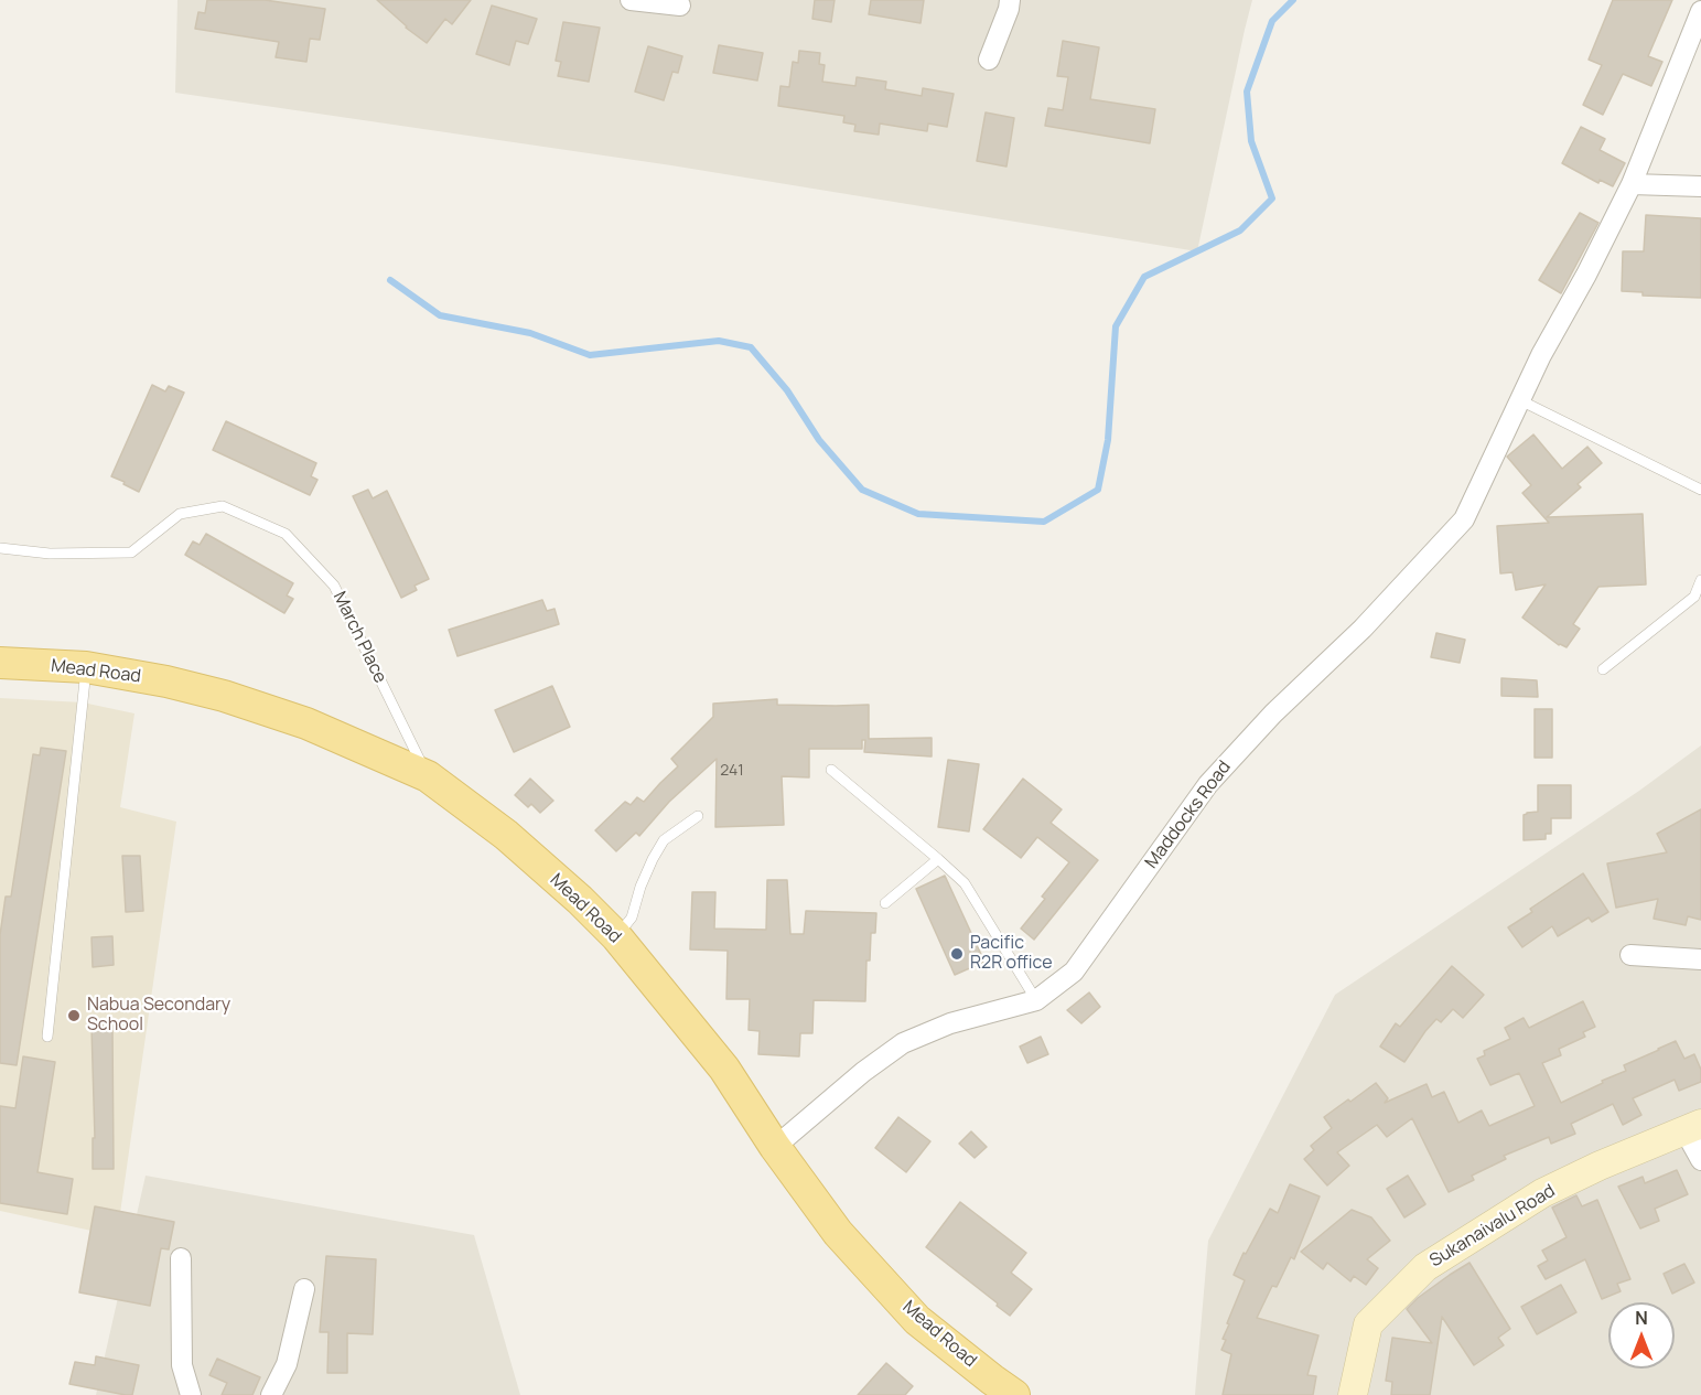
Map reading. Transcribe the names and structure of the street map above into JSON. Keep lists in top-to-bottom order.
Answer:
{
  "streets": {
    "main road": ["Mead Road", "Sukanaivalu Road"],
    "street": ["Maddocks Road"],
    "lane": ["March Place"]
  },
  "crossings": [
    ["March Place", "Mead Road"],
    ["Mead Road", "Maddocks Road"]
  ],
  "places": ["Pacific R2R office", "Nabua Secondary School"],
  "house_numbers": ["241"],
  "north": "top"
}
